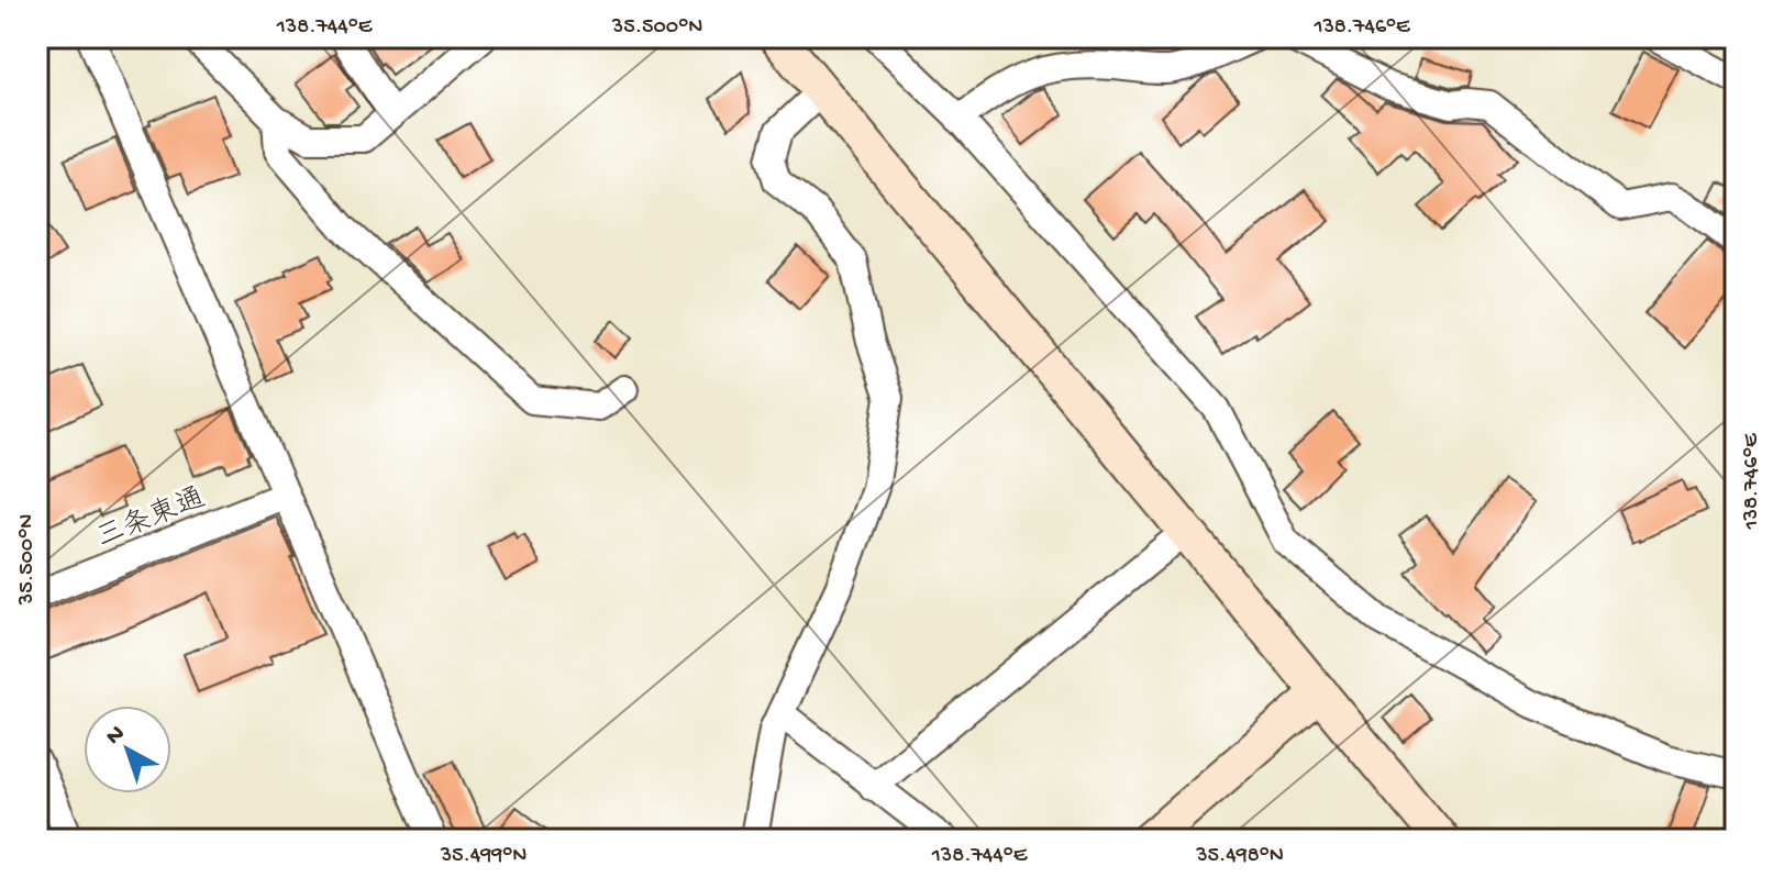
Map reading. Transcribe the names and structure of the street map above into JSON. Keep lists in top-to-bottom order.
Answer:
{
  "streets": {
    "street": ["三条東通"]
  },
  "north": "top left",
  "coordinates": [
    "138.744°E",
    "35.500°N",
    "138.746°E",
    "35.499°N",
    "35.498°N"
  ]
}
